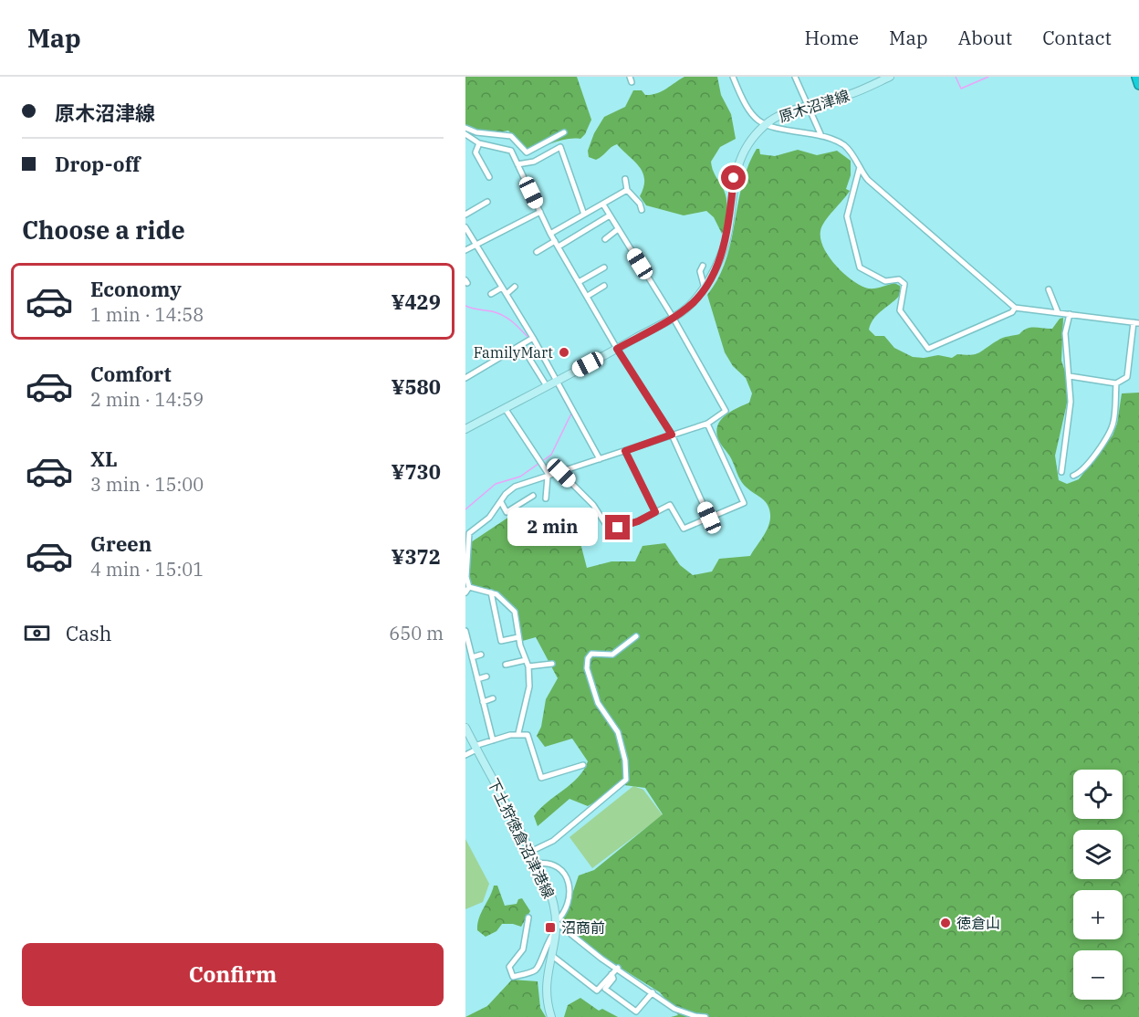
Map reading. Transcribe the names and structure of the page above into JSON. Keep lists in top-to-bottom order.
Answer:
{
  "streets": {
    "main road": ["原木沼津線", "下土狩徳倉沼津港線"]
  },
  "places": {
    "other": ["FamilyMart", "徳倉山"],
    "transit": ["沼商前"]
  },
  "page": {
    "header": "Map",
    "nav": [
      "Home",
      "Map",
      "About",
      "Contact"
    ],
    "banner": ["原木沼津線", "Drop-off"],
    "heading": "Choose a ride",
    "list": [
      {
        "name": "Economy",
        "note": "1 min · 14:58",
        "value": "¥429"
      },
      {
        "name": "Comfort",
        "note": "2 min · 14:59",
        "value": "¥580"
      },
      {
        "name": "XL",
        "note": "3 min · 15:00",
        "value": "¥730"
      },
      {
        "name": "Green",
        "note": "4 min · 15:01",
        "value": "¥372"
      }
    ],
    "bubble": "2 min",
    "pay": ["Cash", "650 m"],
    "map_buttons": ["+", "−"],
    "buttons": "Confirm"
  }
}
